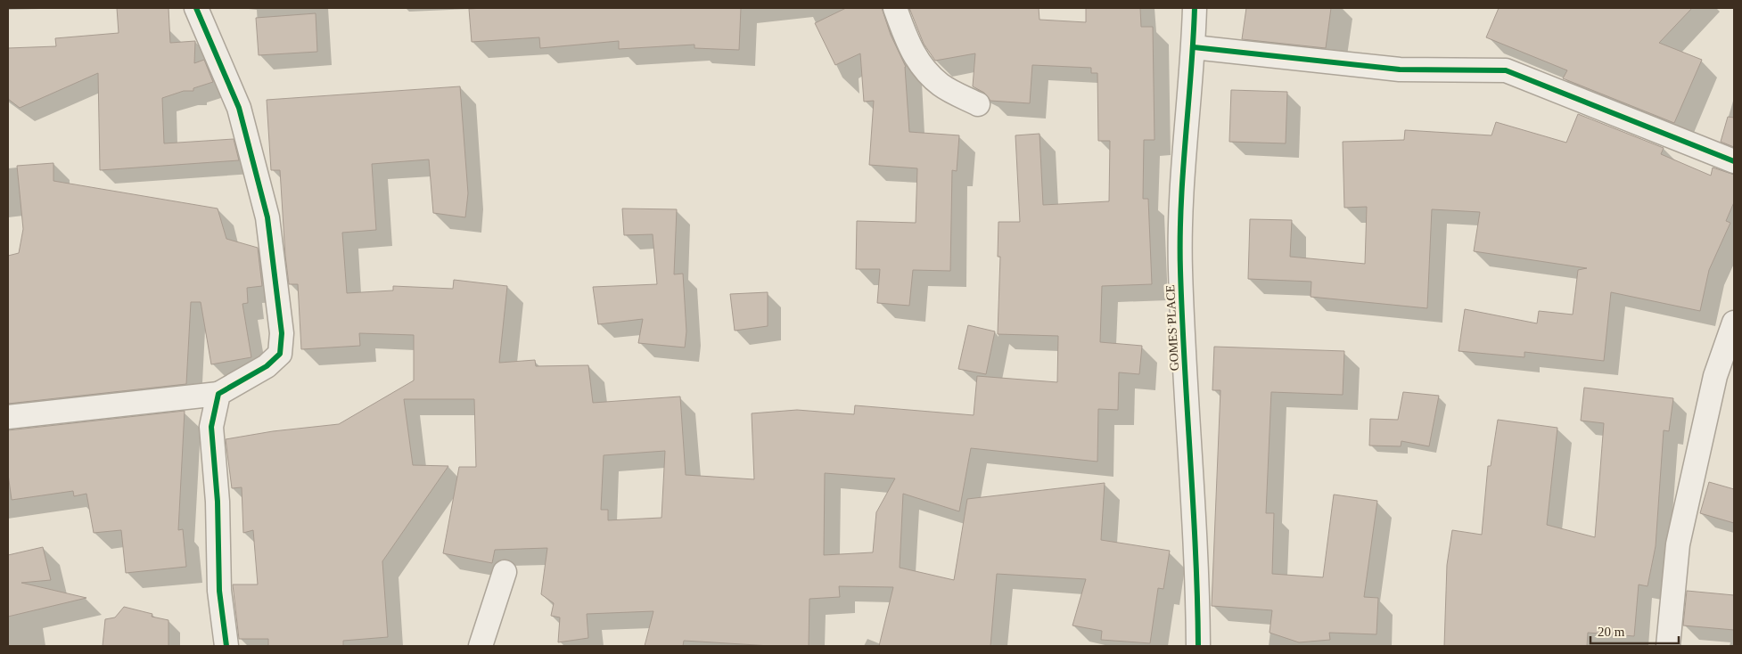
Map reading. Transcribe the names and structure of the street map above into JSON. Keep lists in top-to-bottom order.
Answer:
{
  "streets": {
    "street": ["GOMES PLACE"]
  },
  "scale_bar": "20 m"
}
